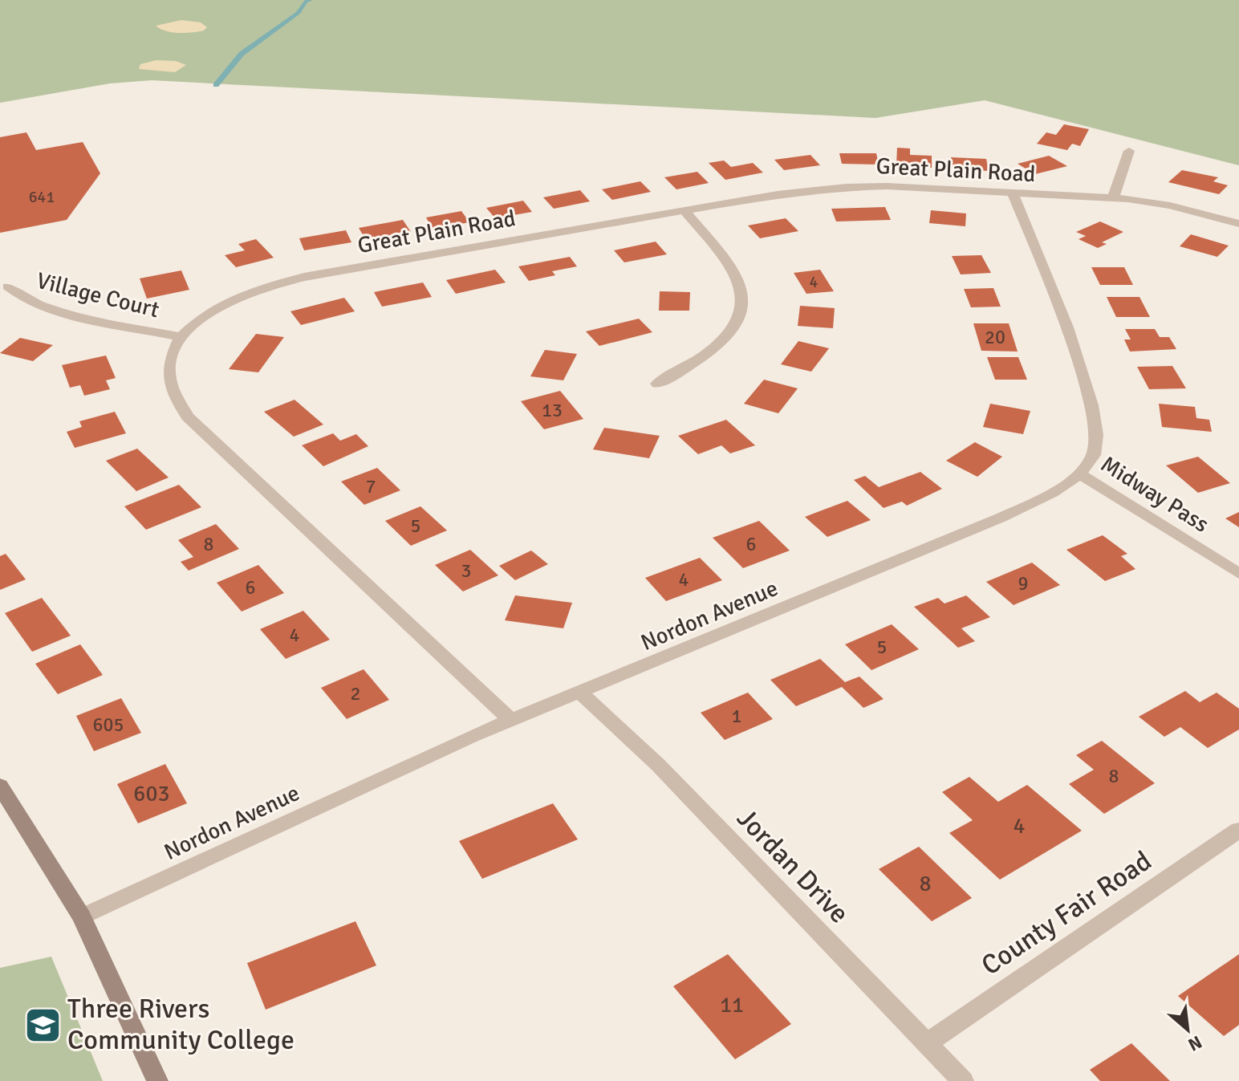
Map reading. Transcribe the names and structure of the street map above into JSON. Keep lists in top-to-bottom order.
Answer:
{
  "streets": {
    "street": [
      "Great Plain Road",
      "Village Court",
      "Midway Pass",
      "Nordon Avenue",
      "Jordan Drive",
      "County Fair Road"
    ]
  },
  "crossings": [
    ["Great Plain Road", "Village Court"],
    ["Great Plain Road", "Nordon Avenue"],
    ["Midway Pass", "Nordon Avenue"],
    ["Nordon Avenue", "Jordan Drive"],
    ["Jordan Drive", "County Fair Road"]
  ],
  "places": {
    "school or university": ["Three Rivers Community College"]
  },
  "house_numbers": [
    "641",
    "4",
    "20",
    "13",
    "7",
    "5",
    "8",
    "6",
    "3",
    "4",
    "9",
    "6",
    "4",
    "5",
    "2",
    "1",
    "605",
    "8",
    "603",
    "4",
    "8",
    "11"
  ],
  "north": "bottom right"
}
